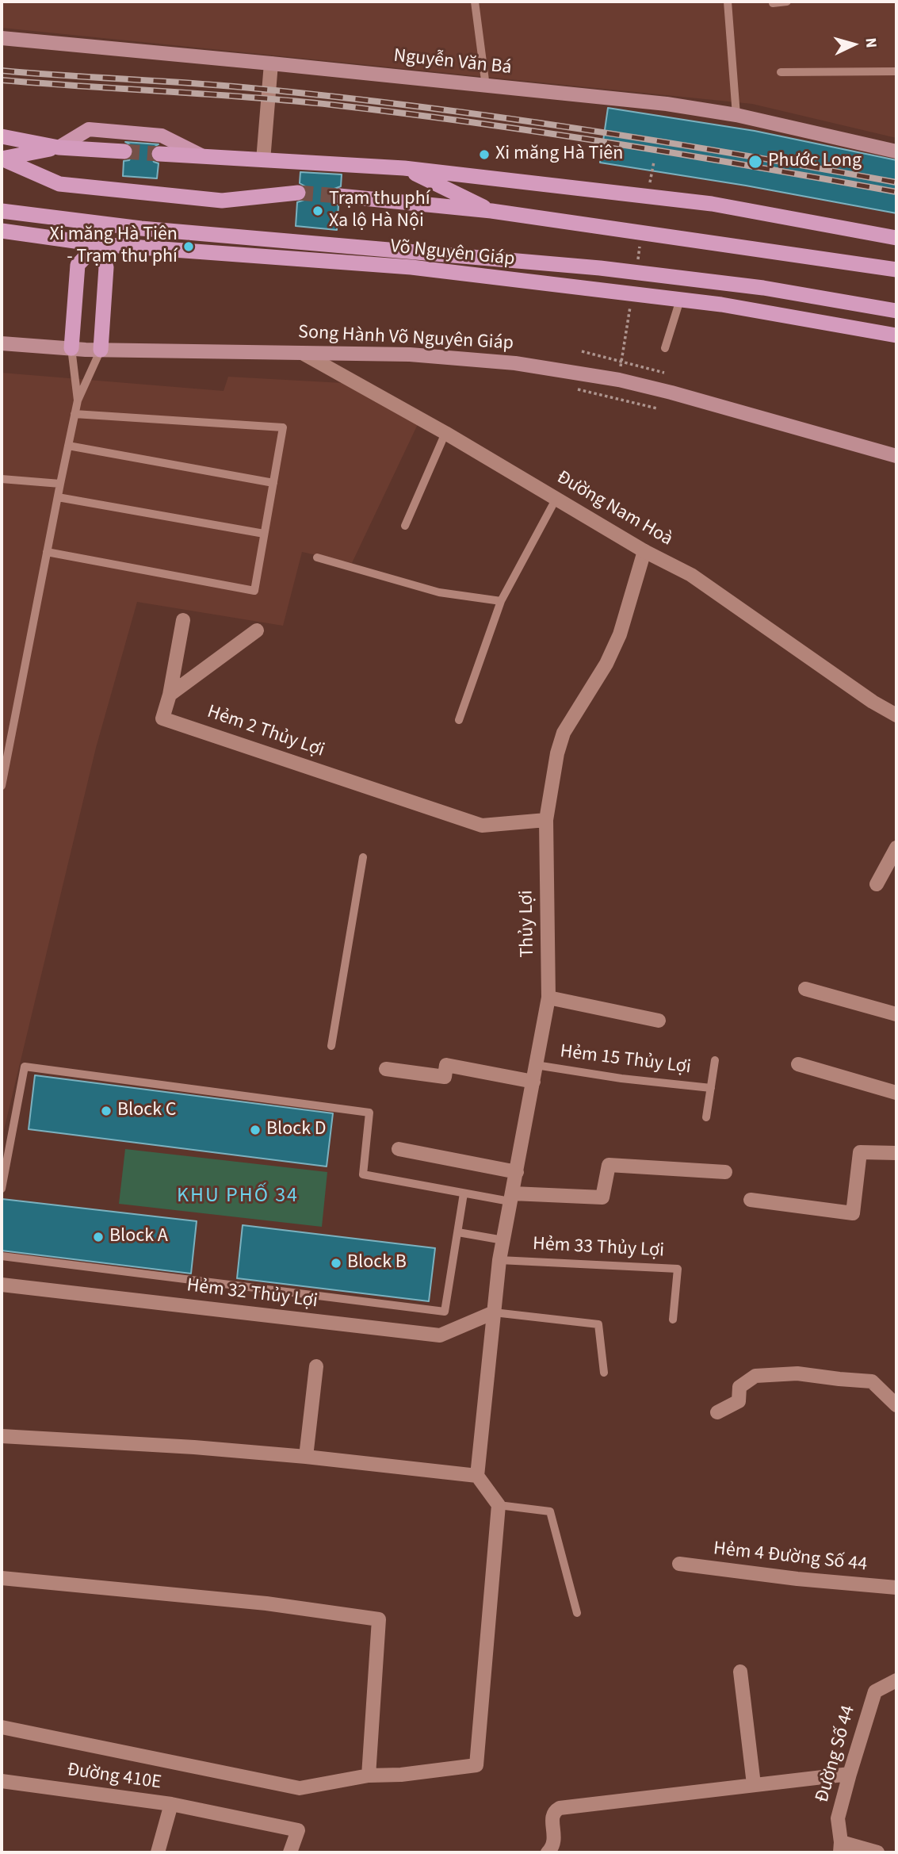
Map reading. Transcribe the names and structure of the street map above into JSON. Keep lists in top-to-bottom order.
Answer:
{
  "streets": {
    "highway": ["Võ Nguyên Giáp"],
    "main road": ["Nguyễn Văn Bá", "Song Hành Võ Nguyên Giáp"],
    "street": [
      "Đường Nam Hoà",
      "Hẻm 2 Thủy Lợi",
      "Thủy Lợi",
      "Hẻm 32 Thủy Lợi",
      "Hẻm 4 Đường Số 44",
      "Đường Số 44",
      "Đường 410E"
    ],
    "lane": ["Hẻm 15 Thủy Lợi", "Hẻm 33 Thủy Lợi"]
  },
  "crossings": [
    ["Song Hành Võ Nguyên Giáp", "Đường Nam Hoà"],
    ["Đường Nam Hoà", "Thủy Lợi"],
    ["Hẻm 2 Thủy Lợi", "Thủy Lợi"],
    ["Thủy Lợi", "Hẻm 15 Thủy Lợi"],
    ["Thủy Lợi", "Hẻm 33 Thủy Lợi"],
    ["Thủy Lợi", "Hẻm 32 Thủy Lợi"]
  ],
  "districts": ["KHU PHỐ 34"],
  "places": [
    "Xi măng Hà Tiên",
    "Phước Long",
    "Trạm thu phí Xa lộ Hà Nội",
    "Xi măng Hà Tiên - Trạm thu phí",
    "Block C",
    "Block D",
    "Block A",
    "Block B"
  ],
  "north": "right"
}
